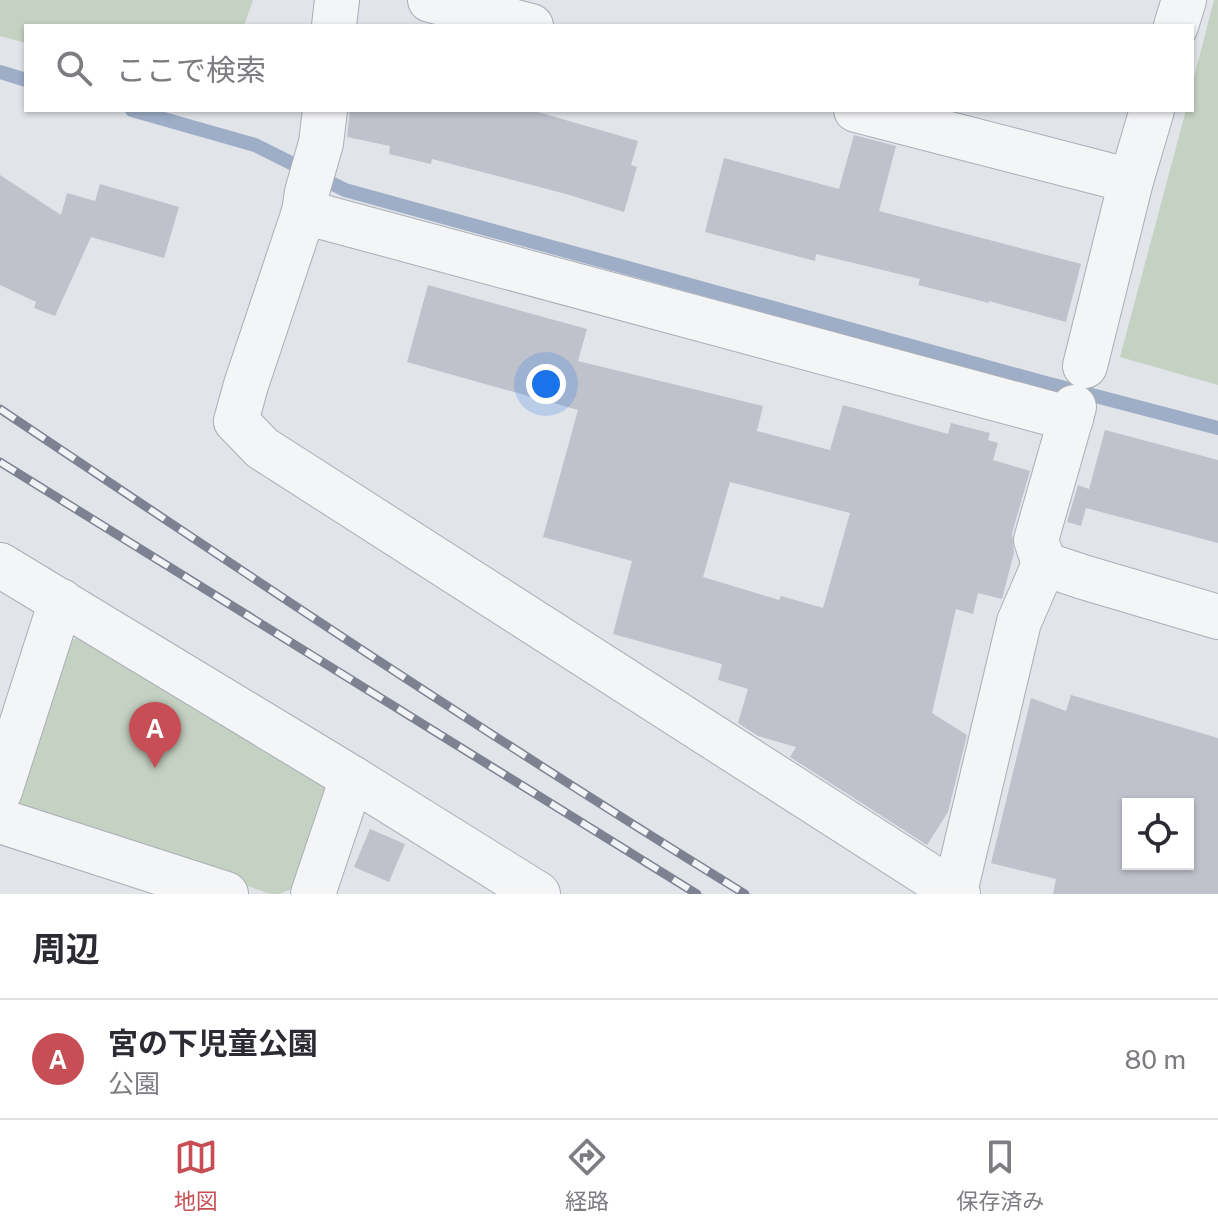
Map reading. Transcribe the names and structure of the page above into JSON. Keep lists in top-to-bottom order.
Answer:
{
  "page": {
    "search": "ここで検索",
    "pins": "A",
    "heading": "周辺",
    "list": [
      {
        "mark": "A",
        "name": "宮の下児童公園",
        "note": "公園",
        "value": "80 m"
      }
    ],
    "nav": ["地図", "経路", "保存済み"]
  }
}
